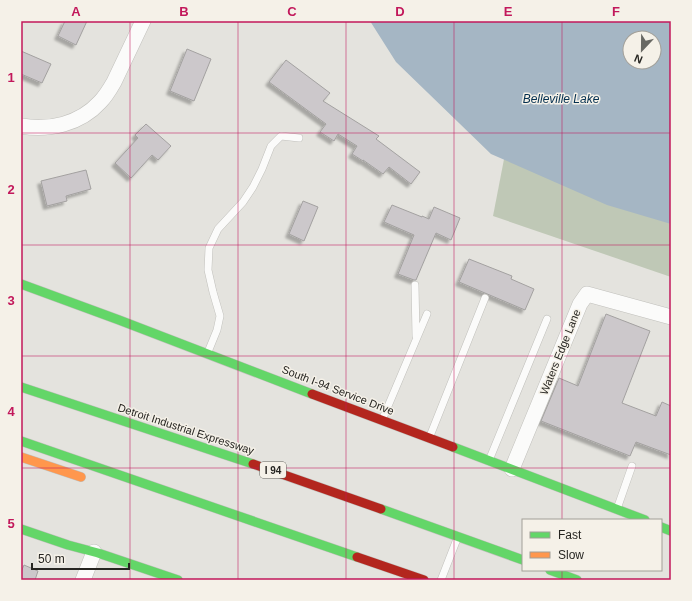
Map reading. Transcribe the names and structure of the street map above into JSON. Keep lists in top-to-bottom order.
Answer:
{
  "streets": {
    "main road": ["South I-94 Service Drive", "Detroit Industrial Expressway", "I 94"],
    "street": ["Waters Edge Lane"]
  },
  "crossings": [
    ["Waters Edge Lane", "South I-94 Service Drive"]
  ],
  "water": ["Belleville Lake"],
  "legend": ["Fast", "Slow"],
  "scale_bar": "50 m",
  "north": "bottom",
  "grid": {
    "columns": [
      "A",
      "B",
      "C",
      "D",
      "E",
      "F"
    ],
    "rows": [
      "1",
      "2",
      "3",
      "4",
      "5"
    ]
  }
}
